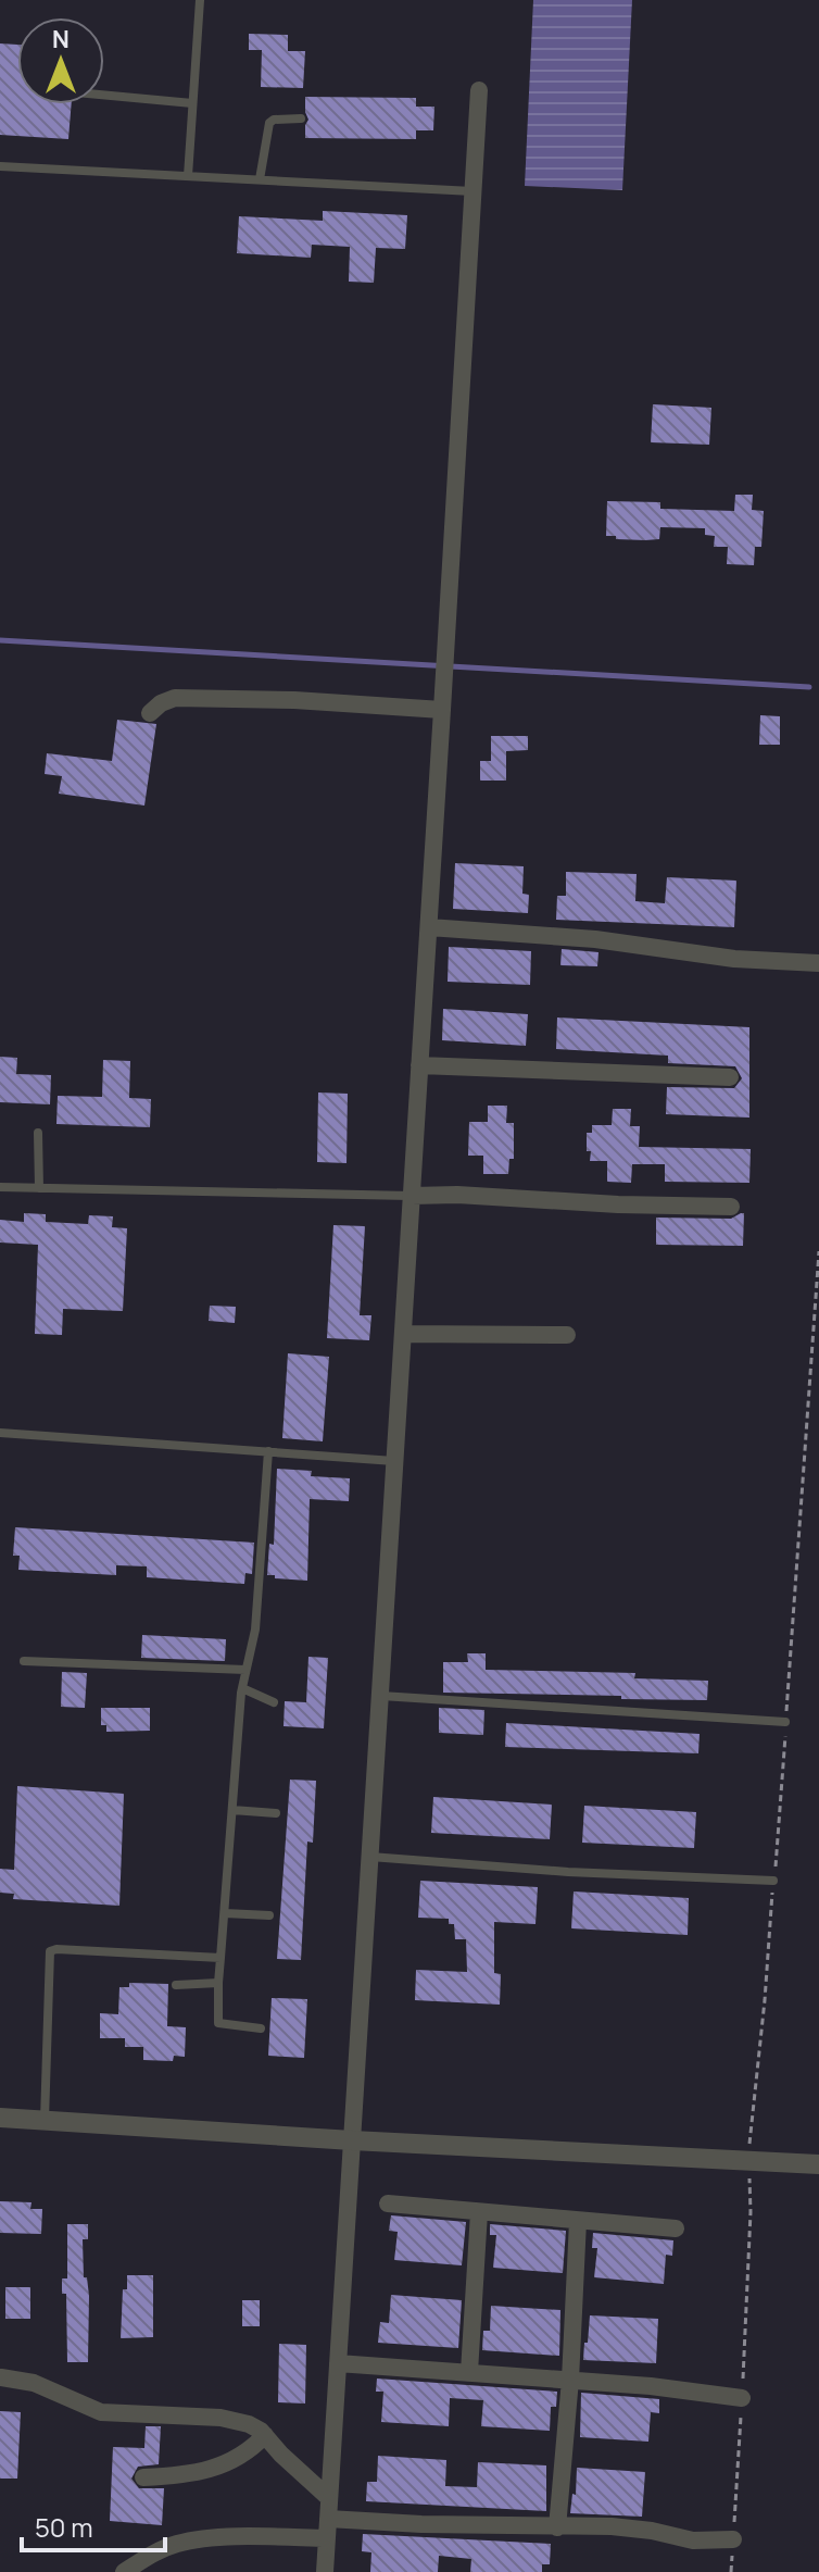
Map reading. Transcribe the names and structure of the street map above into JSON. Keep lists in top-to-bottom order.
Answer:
{
  "scale_bar": "50 m",
  "north": "top"
}
